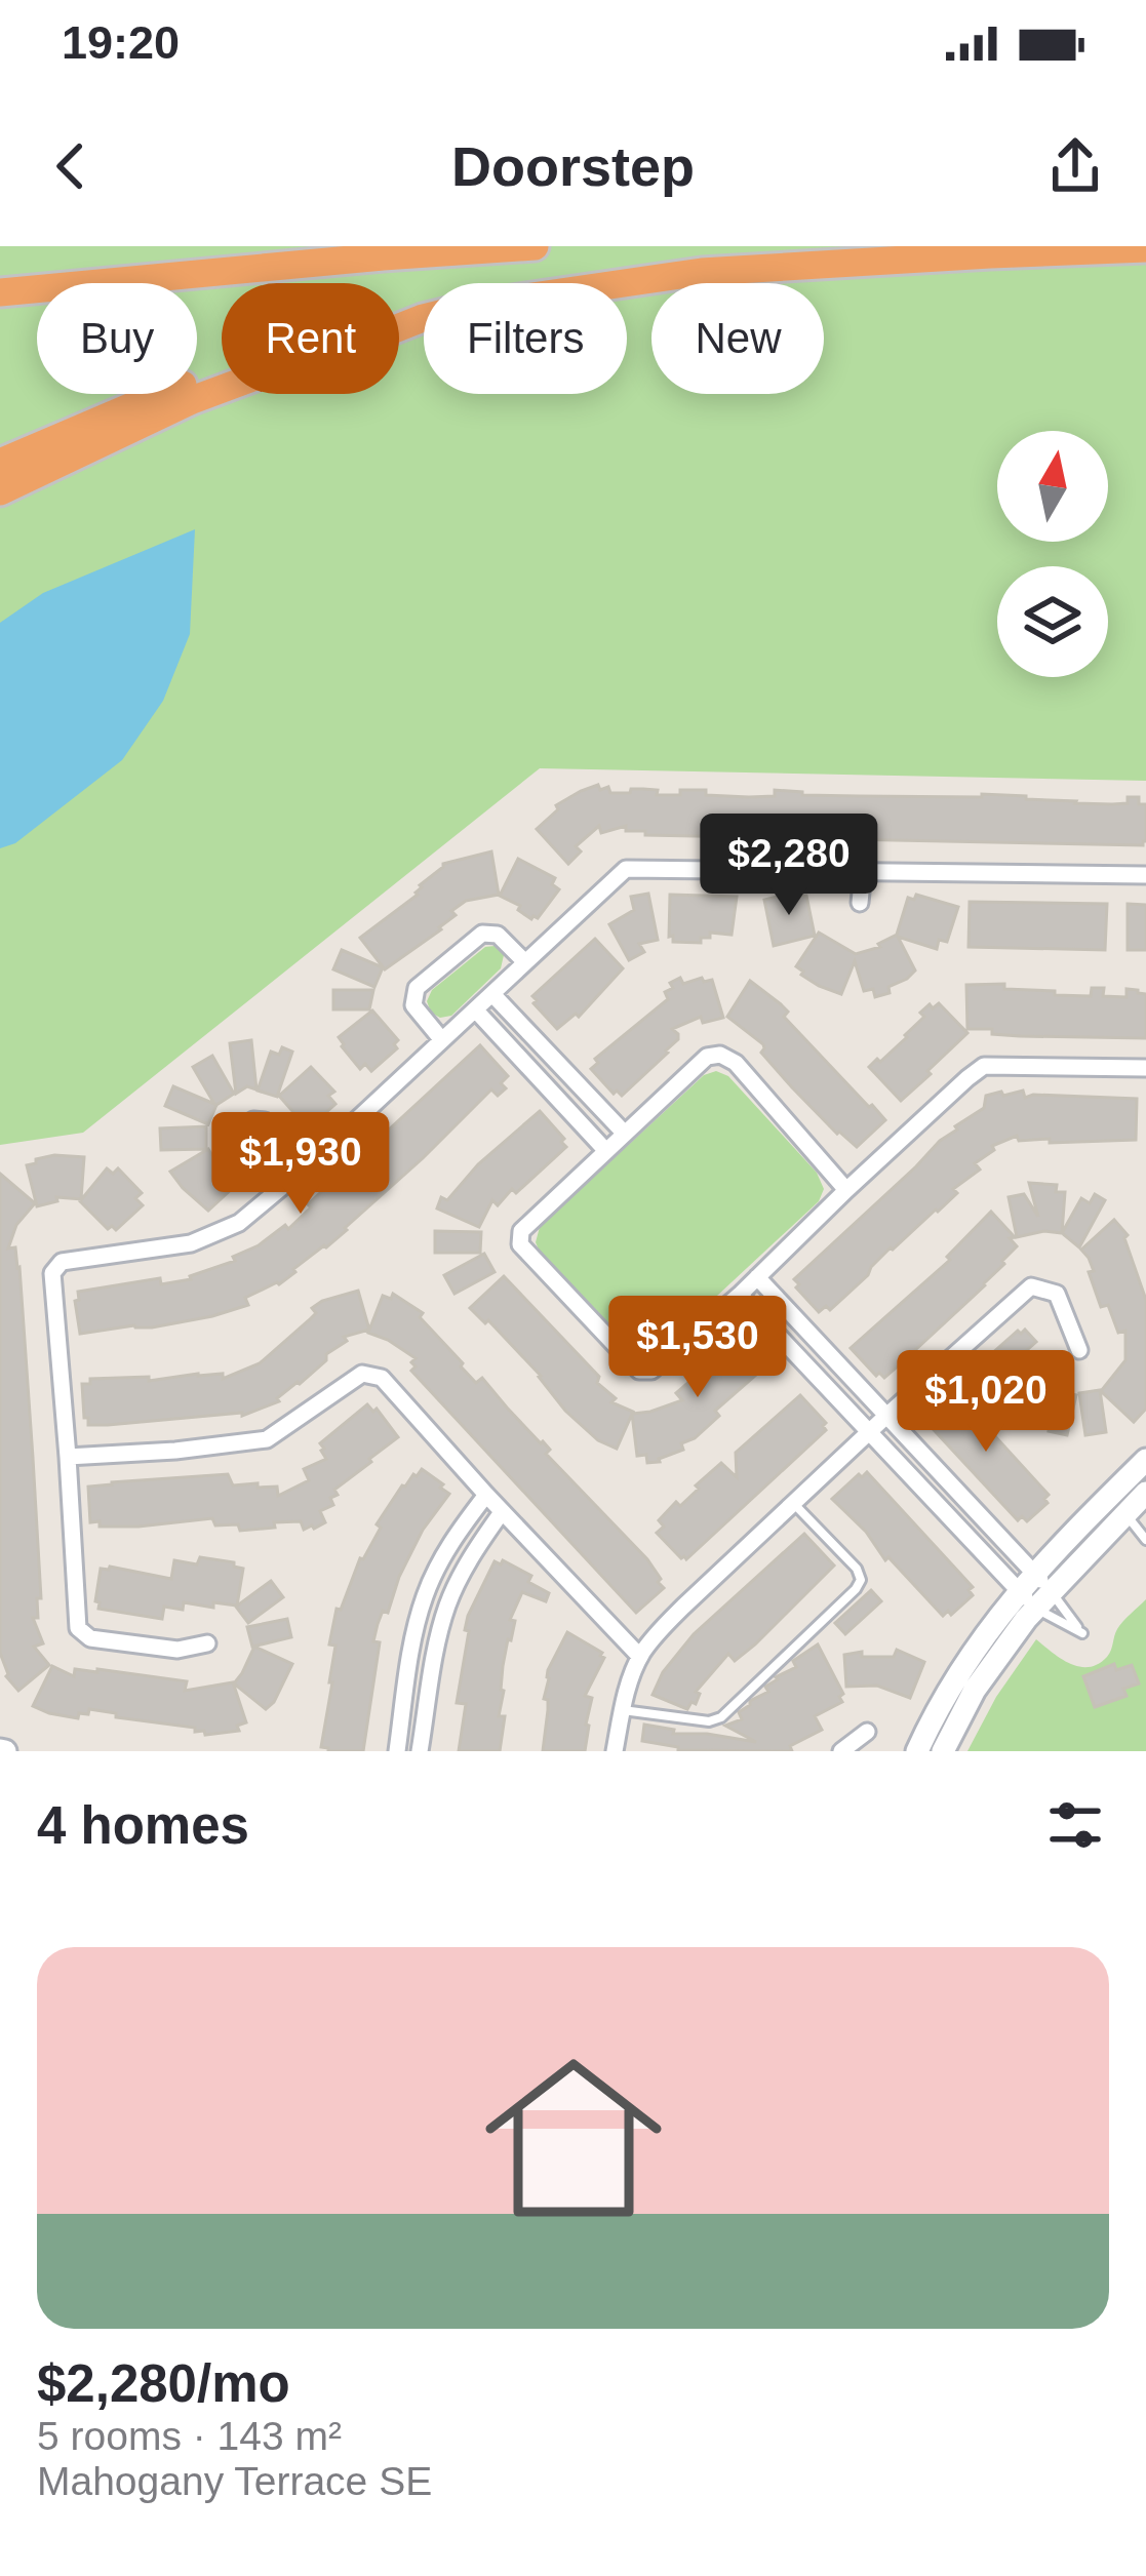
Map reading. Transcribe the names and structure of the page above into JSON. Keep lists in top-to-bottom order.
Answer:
{
  "north": "top",
  "page": {
    "status": "19:20",
    "header": "Doorstep",
    "chip": [
      "Buy",
      "Rent",
      "Filters",
      "New"
    ],
    "price": [
      "$2,280",
      "$1,930",
      "$1,530",
      "$1,020"
    ],
    "heading": "4 homes",
    "list": [
      {
        "name": "$2,280/mo",
        "note": "5 rooms · 143 m² · Mahogany Terrace SE"
      }
    ]
  }
}
